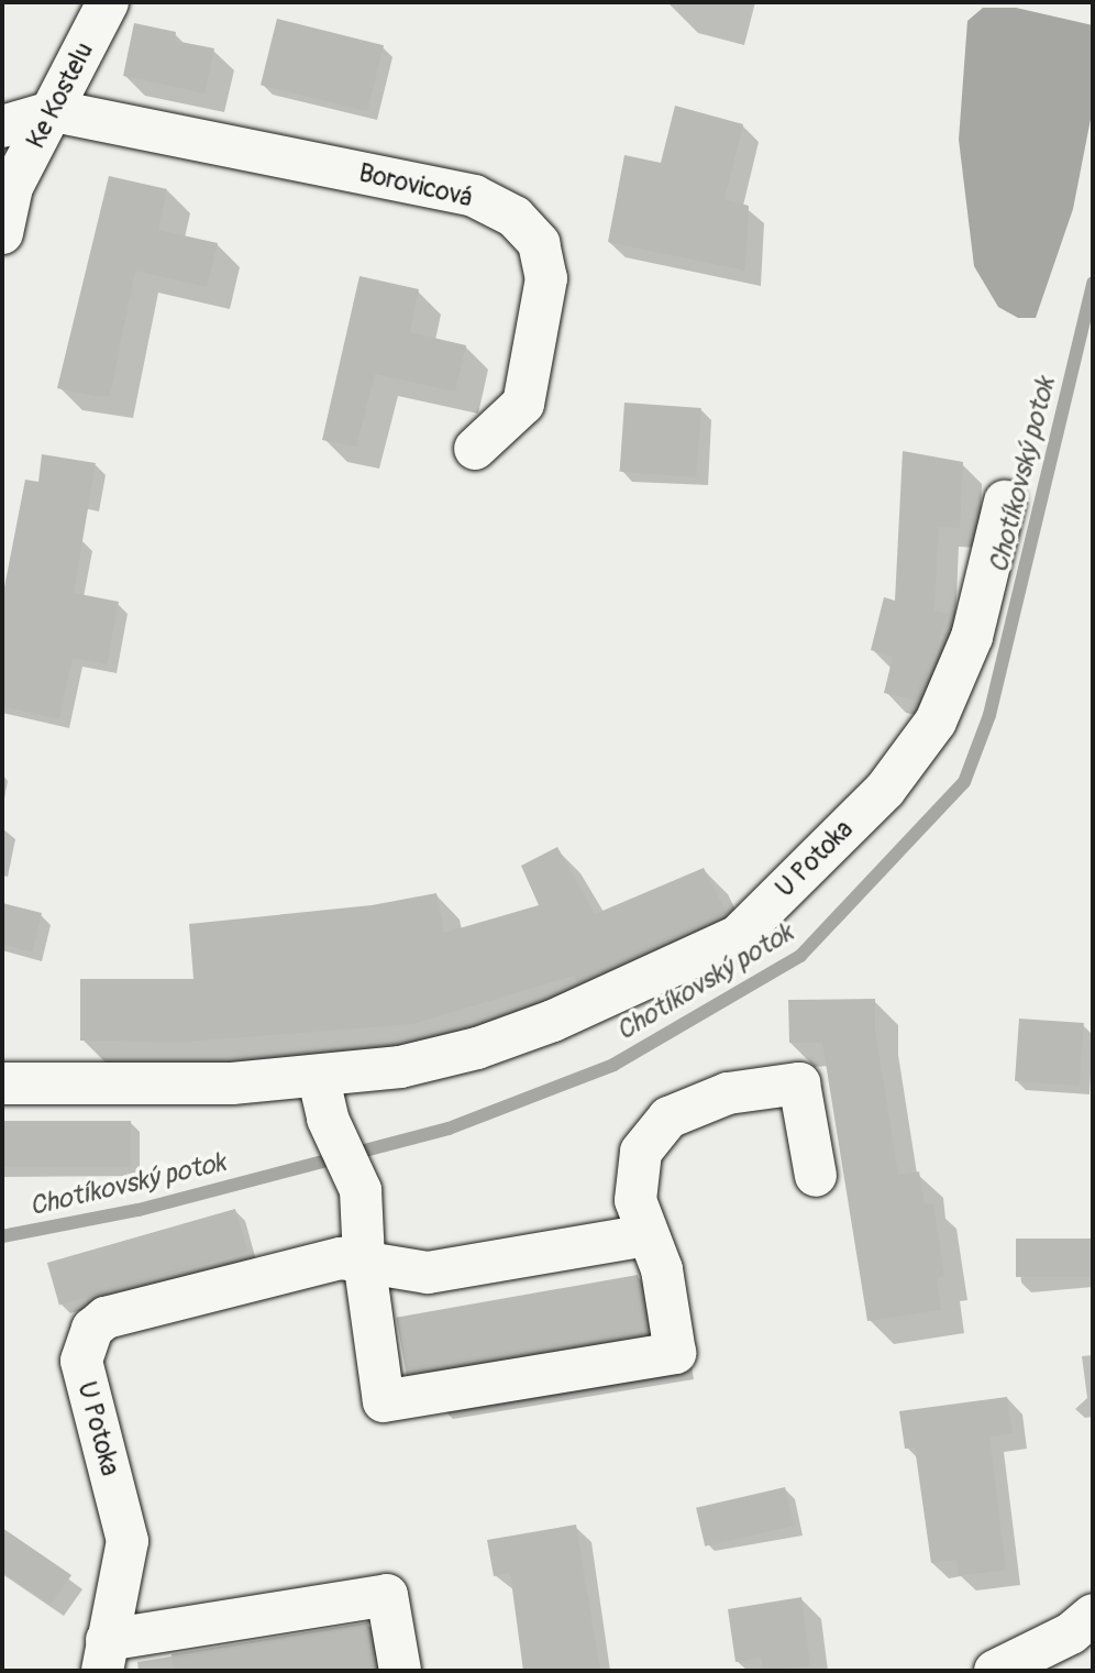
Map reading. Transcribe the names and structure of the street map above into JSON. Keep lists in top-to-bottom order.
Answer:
{
  "streets": {
    "street": ["Ke Kostelu", "Borovicová", "U Potoka"]
  },
  "crossings": [
    ["Ke Kostelu", "Borovicová"]
  ],
  "water": ["Chotíkovský potok"]
}
